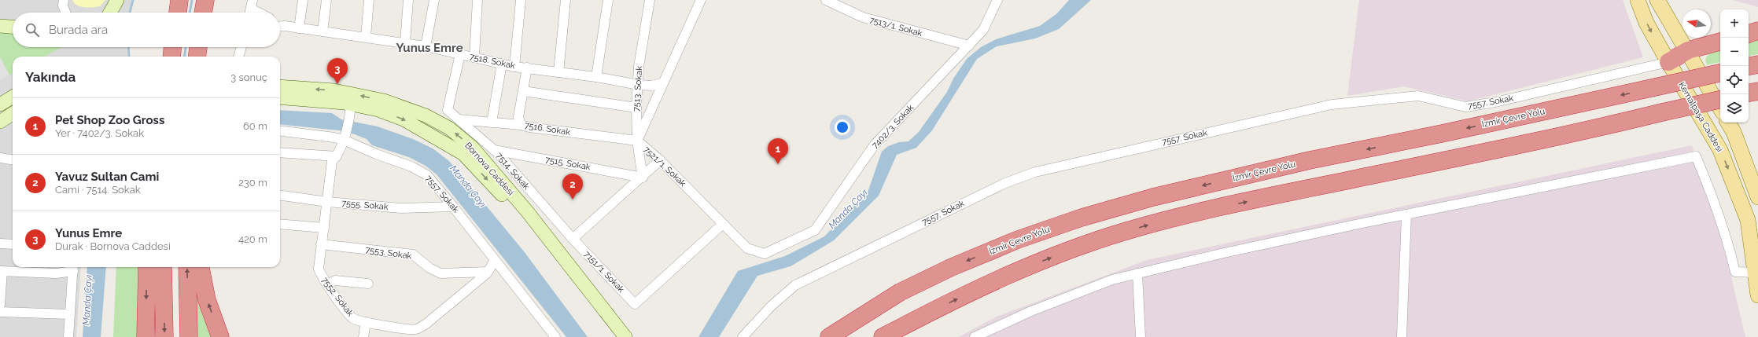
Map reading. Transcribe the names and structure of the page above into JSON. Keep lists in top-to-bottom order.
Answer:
{
  "streets": {
    "highway": ["İzmir Çevre Yolu"],
    "main road": ["Kemalpaşa Caddesi", "Bornova Caddesi"],
    "street": [
      "7513/1. Sokak",
      "7518. Sokak",
      "7513. Sokak",
      "7557. Sokak",
      "7402/3. Sokak",
      "7516. Sokak",
      "7515. Sokak",
      "7521/1. Sokak",
      "7514. Sokak",
      "7555. Sokak",
      "7553. Sokak",
      "7151/1. Sokak",
      "7552. Sokak"
    ]
  },
  "crossings": [
    ["7513/1. Sokak", "7402/3. Sokak"],
    ["7518. Sokak", "7513. Sokak"],
    ["7518. Sokak", "7521/1. Sokak"],
    ["7518. Sokak", "7514. Sokak"],
    ["7513. Sokak", "7516. Sokak"],
    ["7513. Sokak", "7515. Sokak"],
    ["7513. Sokak", "7521/1. Sokak"],
    ["7557. Sokak", "Kemalpaşa Caddesi"],
    ["7557. Sokak", "7555. Sokak"],
    ["7557. Sokak", "7552. Sokak"],
    ["7402/3. Sokak", "7521/1. Sokak"],
    ["7516. Sokak", "7521/1. Sokak"],
    ["7516. Sokak", "7514. Sokak"],
    ["7515. Sokak", "7514. Sokak"],
    ["7521/1. Sokak", "7151/1. Sokak"],
    ["Bornova Caddesi", "7552. Sokak"],
    ["7514. Sokak", "7151/1. Sokak"],
    ["7555. Sokak", "7552. Sokak"],
    ["7553. Sokak", "7552. Sokak"]
  ],
  "districts": ["Yunus Emre"],
  "water": ["Manda Çayı"],
  "north": "left",
  "page": {
    "map_buttons": ["+", "−"],
    "search": "Burada ara",
    "heading": ["Yakında", "3 sonuç"],
    "pins": ["3", "1", "2"],
    "list": [
      {
        "mark": "1",
        "name": "Pet Shop Zoo Gross",
        "note": "Yer · 7402/3. Sokak",
        "value": "60 m"
      },
      {
        "mark": "2",
        "name": "Yavuz Sultan Cami",
        "note": "Cami · 7514. Sokak",
        "value": "230 m"
      },
      {
        "mark": "3",
        "name": "Yunus Emre",
        "note": "Durak · Bornova Caddesi",
        "value": "420 m"
      }
    ]
  }
}
